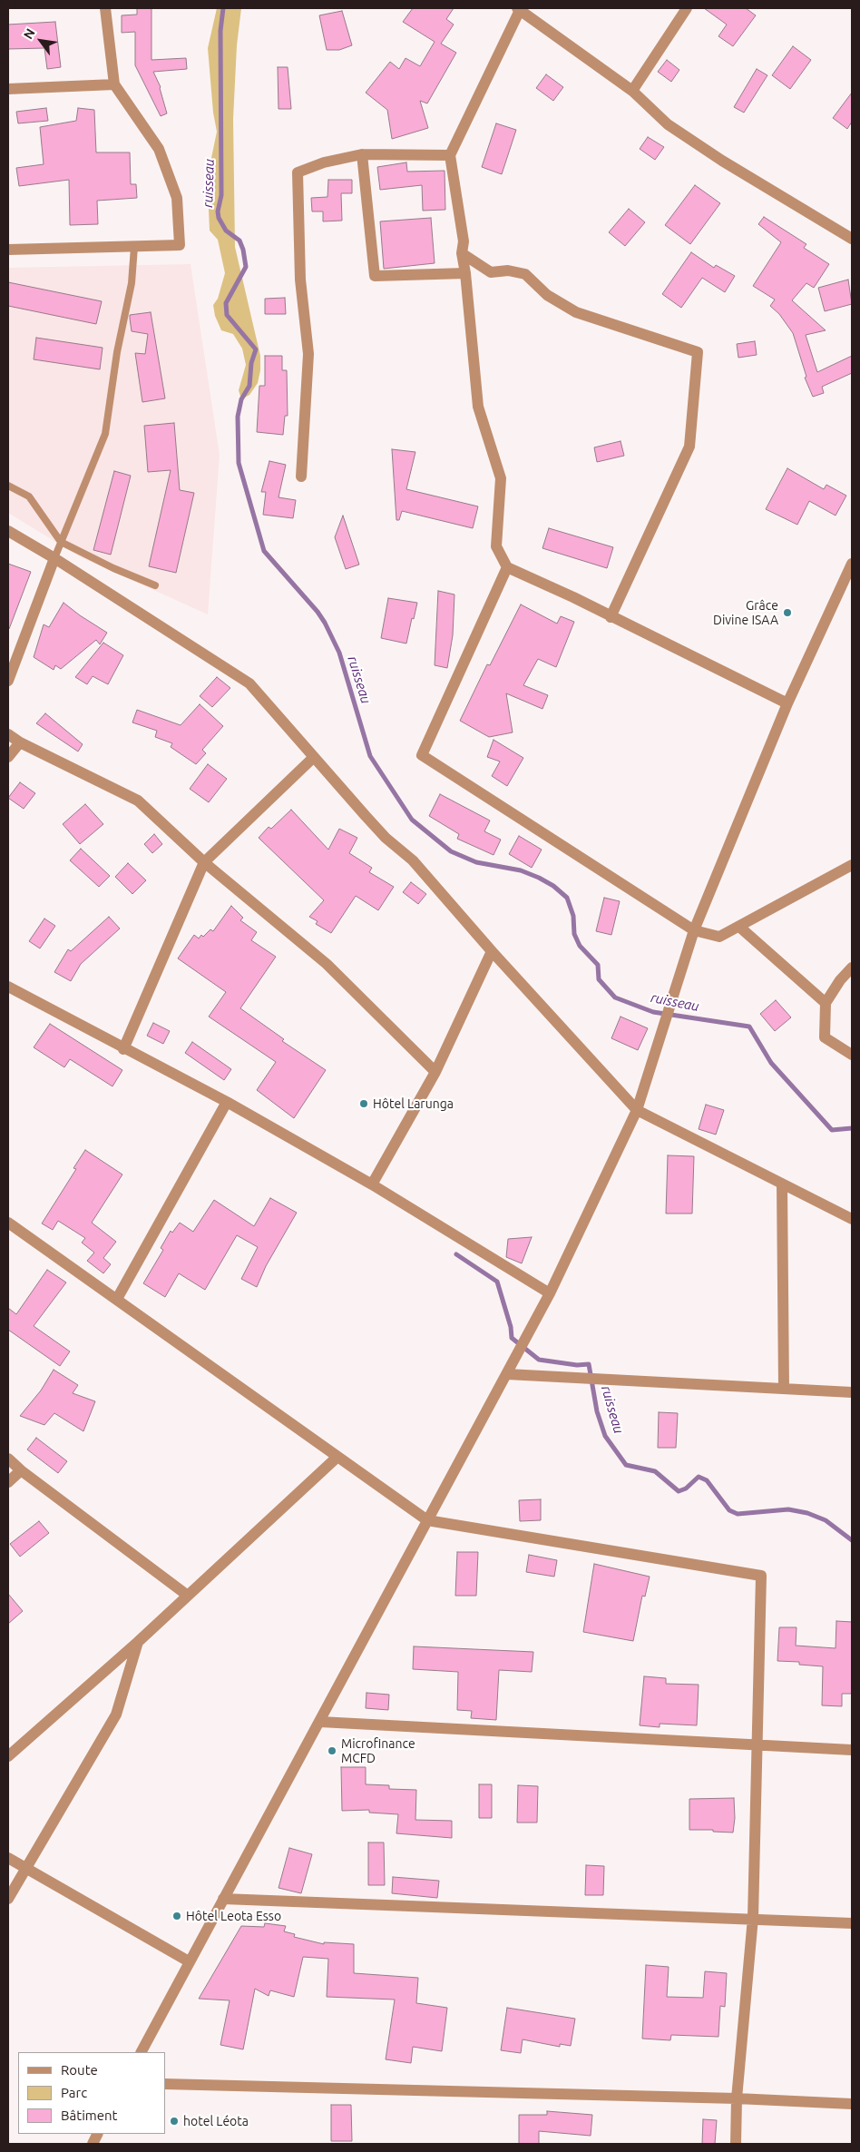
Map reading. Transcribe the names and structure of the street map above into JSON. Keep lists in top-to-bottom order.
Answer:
{
  "water": ["ruisseau"],
  "places": [
    "Grâce Divine ISAA",
    "Hôtel Larunga",
    "Microfinance MCFD",
    "Hôtel Leota Esso",
    "hotel Léota"
  ],
  "legend": ["Route", "Parc", "Bâtiment"],
  "north": "top left"
}
